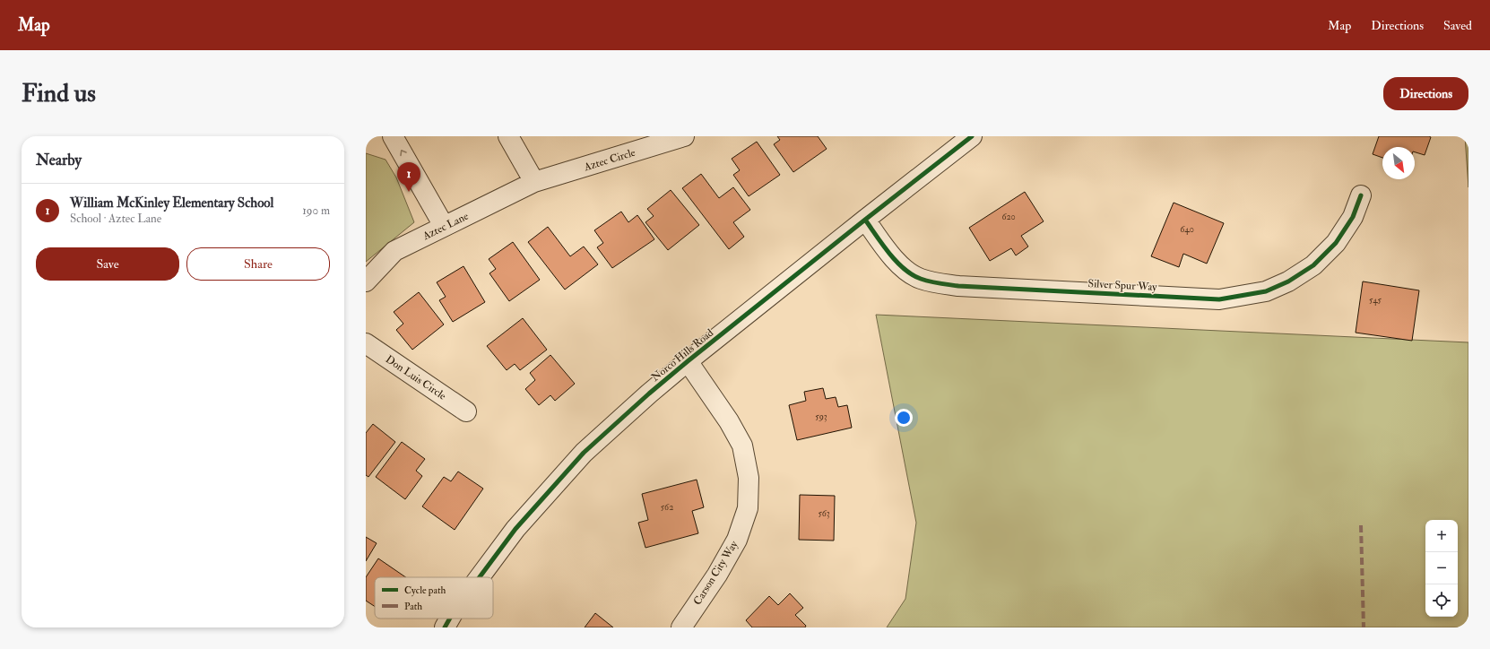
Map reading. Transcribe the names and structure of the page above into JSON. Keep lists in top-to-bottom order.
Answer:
{
  "streets": {
    "street": [
      "Aztec Circle",
      "Aztec Lane",
      "Silver Spur Way",
      "Norco Hills Road",
      "Don Luis Circle",
      "Carson City Way"
    ]
  },
  "crossings": [
    ["Aztec Circle", "Aztec Lane"],
    ["Silver Spur Way", "Norco Hills Road"],
    ["Norco Hills Road", "Carson City Way"]
  ],
  "house_numbers": [
    "620",
    "640",
    "545",
    "593",
    "562",
    "563"
  ],
  "legend": ["Cycle path", "Path"],
  "north": "bottom right",
  "page": {
    "header": "Map",
    "nav": ["Map", "Directions", "Saved"],
    "buttons": [
      "Directions",
      ["Save", "Share"]
    ],
    "title": "Find us",
    "heading": "Nearby",
    "pins": "1",
    "list": [
      {
        "mark": "1",
        "name": "William McKinley Elementary School",
        "note": "School · Aztec Lane",
        "value": "190 m"
      }
    ],
    "map_buttons": ["+", "−"]
  }
}
